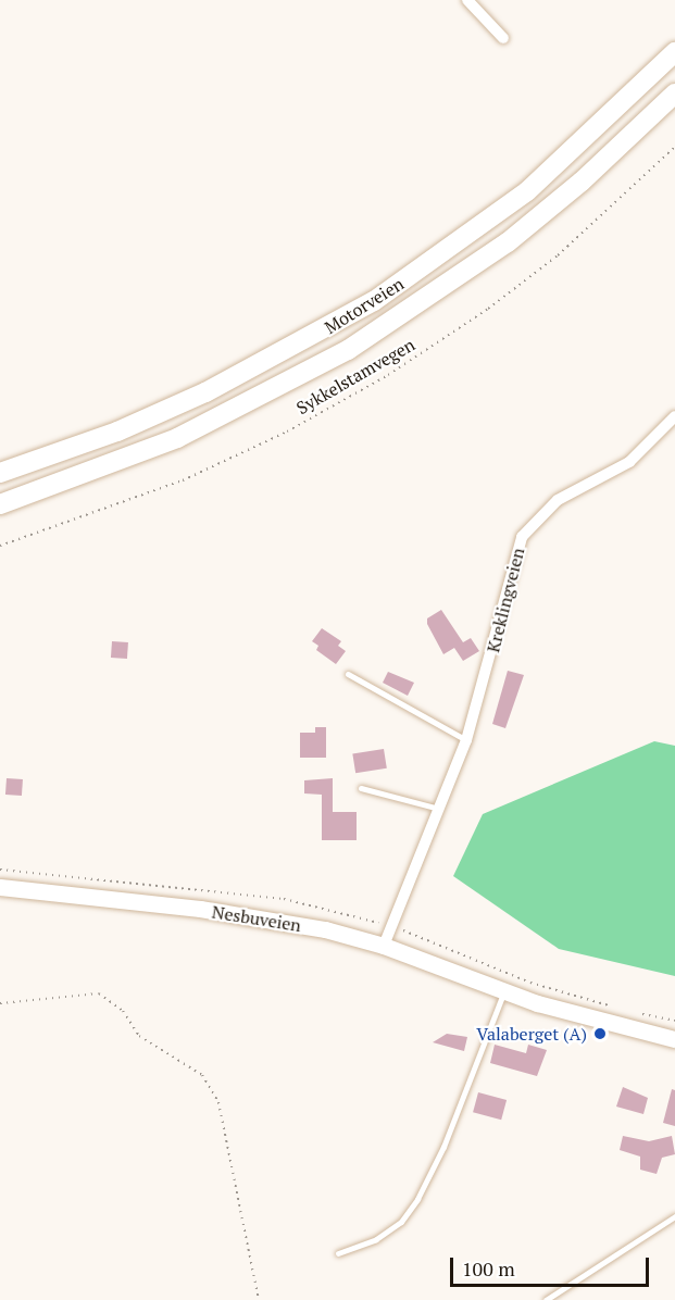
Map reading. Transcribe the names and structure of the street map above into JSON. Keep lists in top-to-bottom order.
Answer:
{
  "streets": {
    "highway": ["Motorveien"],
    "main road": ["Nesbuveien"],
    "street": ["Kreklingveien"],
    "path": ["Sykkelstamvegen"]
  },
  "crossings": [
    ["Kreklingveien", "Nesbuveien"]
  ],
  "places": ["Valaberget (A)"],
  "scale_bar": "100 m"
}
